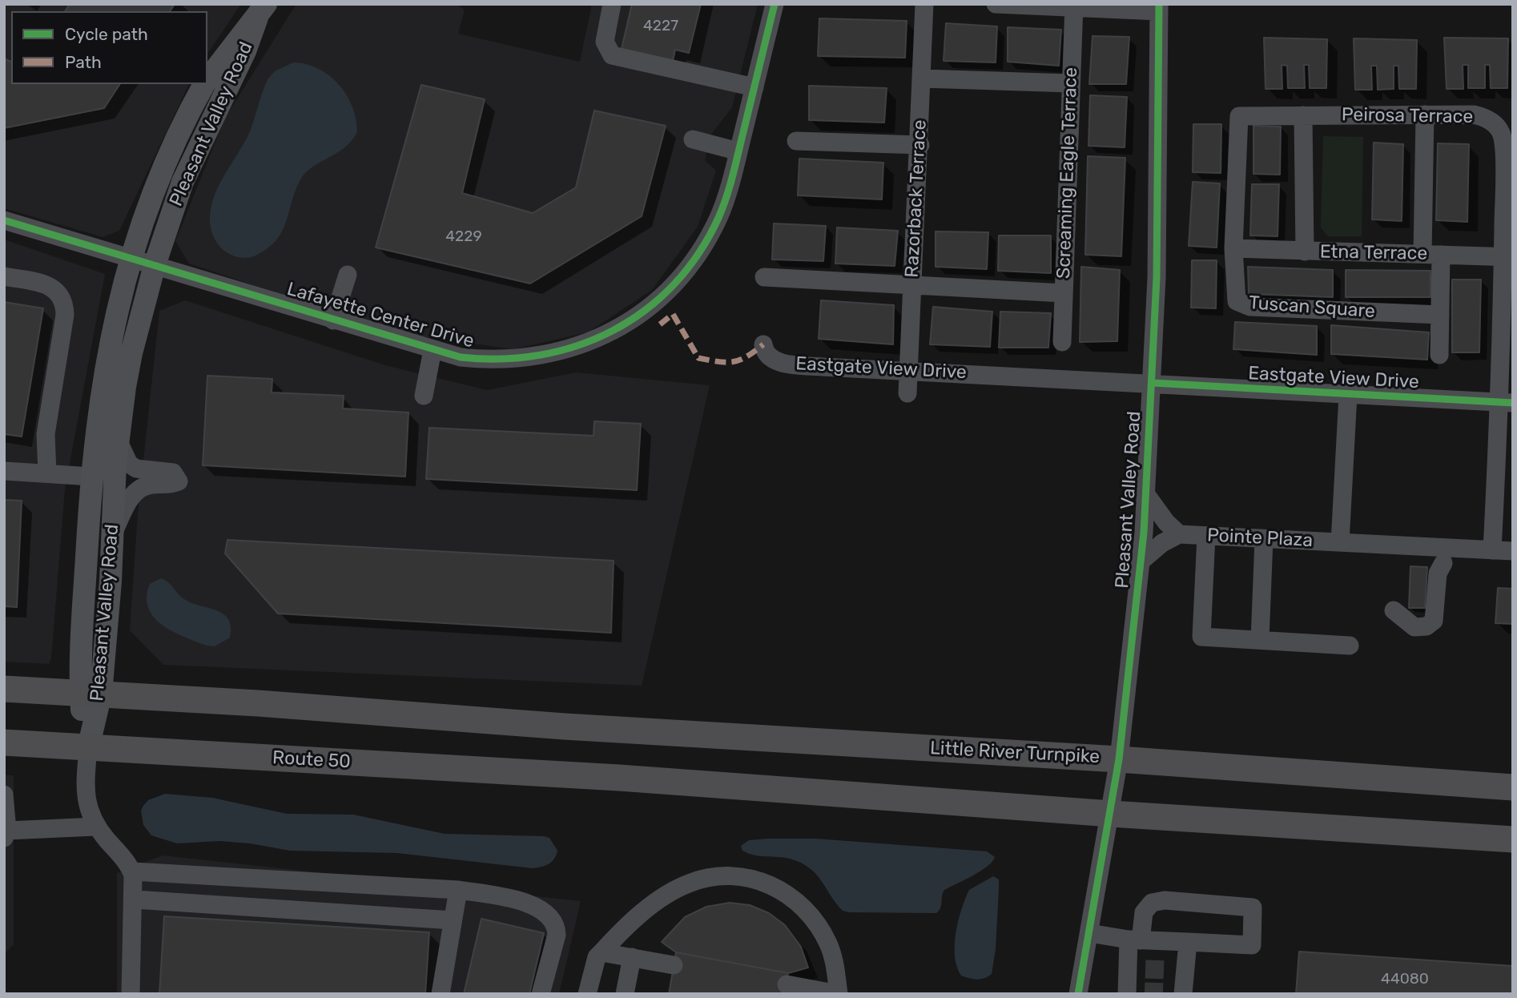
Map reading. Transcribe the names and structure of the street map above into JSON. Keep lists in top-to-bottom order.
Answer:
{
  "streets": {
    "highway": ["Little River Turnpike", "Route 50"],
    "main road": ["Pleasant Valley Road"],
    "street": [
      "Peirosa Terrace",
      "Screaming Eagle Terrace",
      "Razorback Terrace",
      "Etna Terrace",
      "Tuscan Square",
      "Lafayette Center Drive",
      "Eastgate View Drive",
      "Pointe Plaza"
    ]
  },
  "crossings": [
    ["Peirosa Terrace", "Etna Terrace"],
    ["Peirosa Terrace", "Tuscan Square"],
    ["Peirosa Terrace", "Eastgate View Drive"],
    ["Pleasant Valley Road", "Lafayette Center Drive"],
    ["Pleasant Valley Road", "Eastgate View Drive"],
    ["Pleasant Valley Road", "Little River Turnpike"],
    ["Pleasant Valley Road", "Route 50"],
    ["Razorback Terrace", "Eastgate View Drive"],
    ["Etna Terrace", "Tuscan Square"],
    ["Eastgate View Drive", "Pointe Plaza"]
  ],
  "house_numbers": ["4227", "4229", "44080"],
  "legend": ["Cycle path", "Path"]
}
